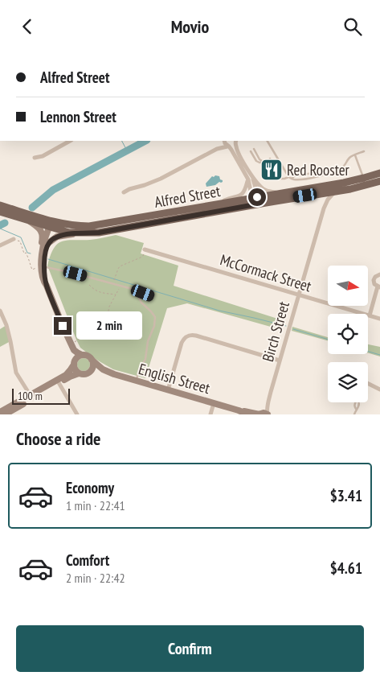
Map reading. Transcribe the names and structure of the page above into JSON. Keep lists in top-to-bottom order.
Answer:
{
  "streets": {
    "main road": ["Alfred Street"],
    "street": ["McCormack Street", "Birch Street", "English Street"]
  },
  "crossings": [
    ["Alfred Street", "Birch Street"],
    ["McCormack Street", "Birch Street"],
    ["Birch Street", "English Street"]
  ],
  "places": {
    "restaurant": ["Red Rooster"]
  },
  "scale_bar": "100 m",
  "north": "right",
  "page": {
    "header": "Movio",
    "banner": ["Alfred Street", "Lennon Street"],
    "bubble": "2 min",
    "scale": "100 m",
    "heading": "Choose a ride",
    "list": [
      {
        "name": "Economy",
        "note": "1 min · 22:41",
        "value": "$3.41"
      },
      {
        "name": "Comfort",
        "note": "2 min · 22:42",
        "value": "$4.61"
      }
    ],
    "buttons": "Confirm"
  }
}
